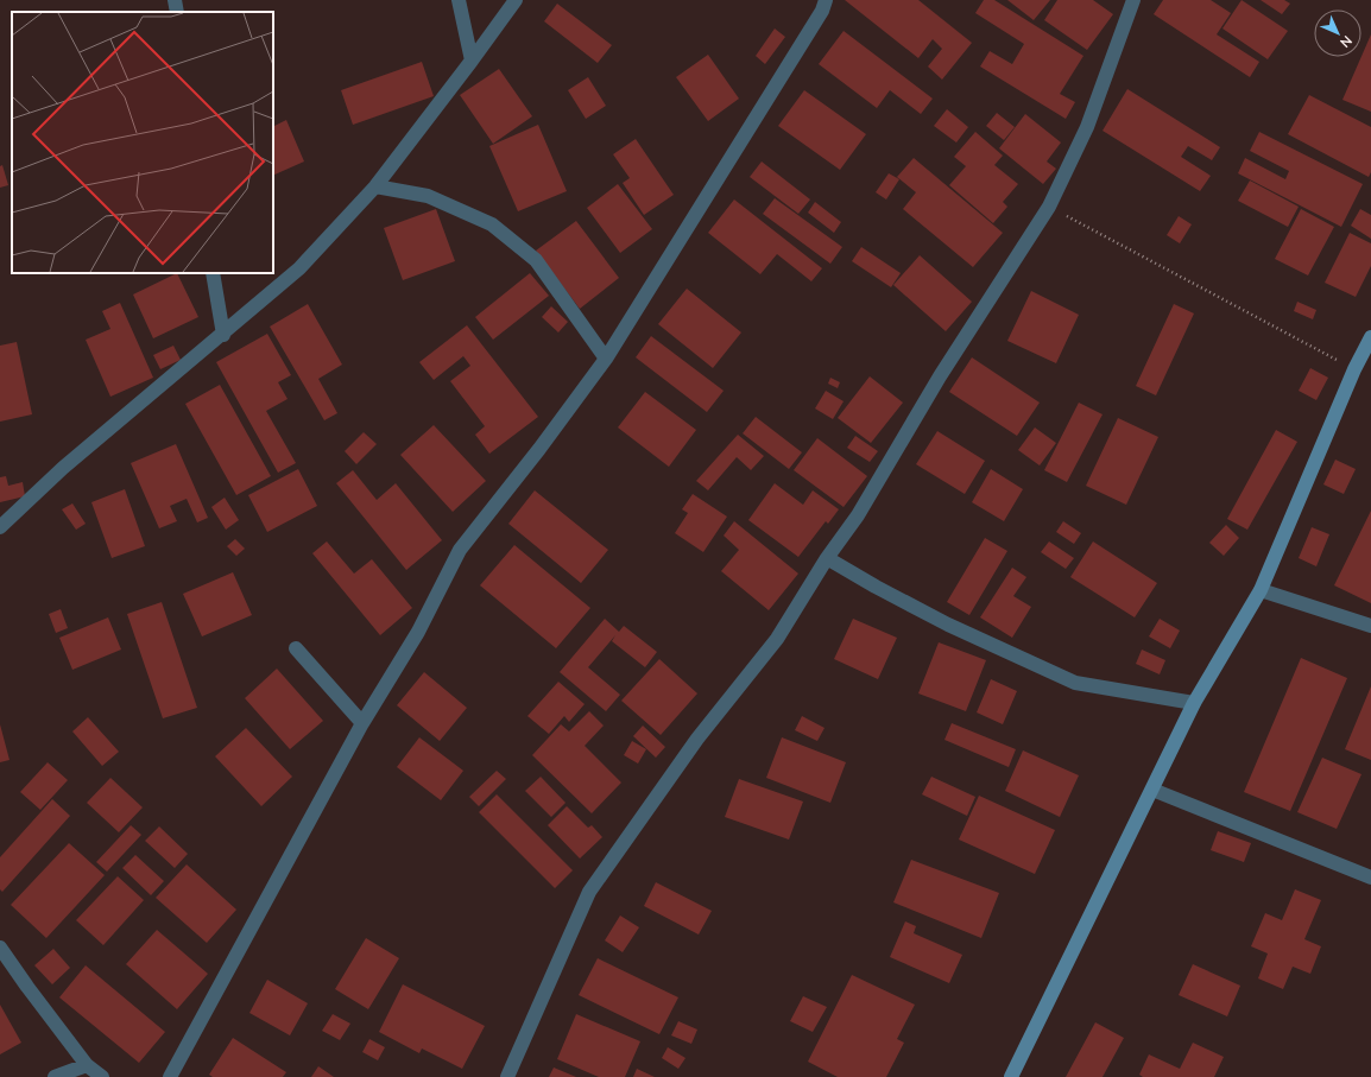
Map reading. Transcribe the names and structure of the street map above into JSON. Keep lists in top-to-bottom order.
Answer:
{
  "north": "bottom right"
}
